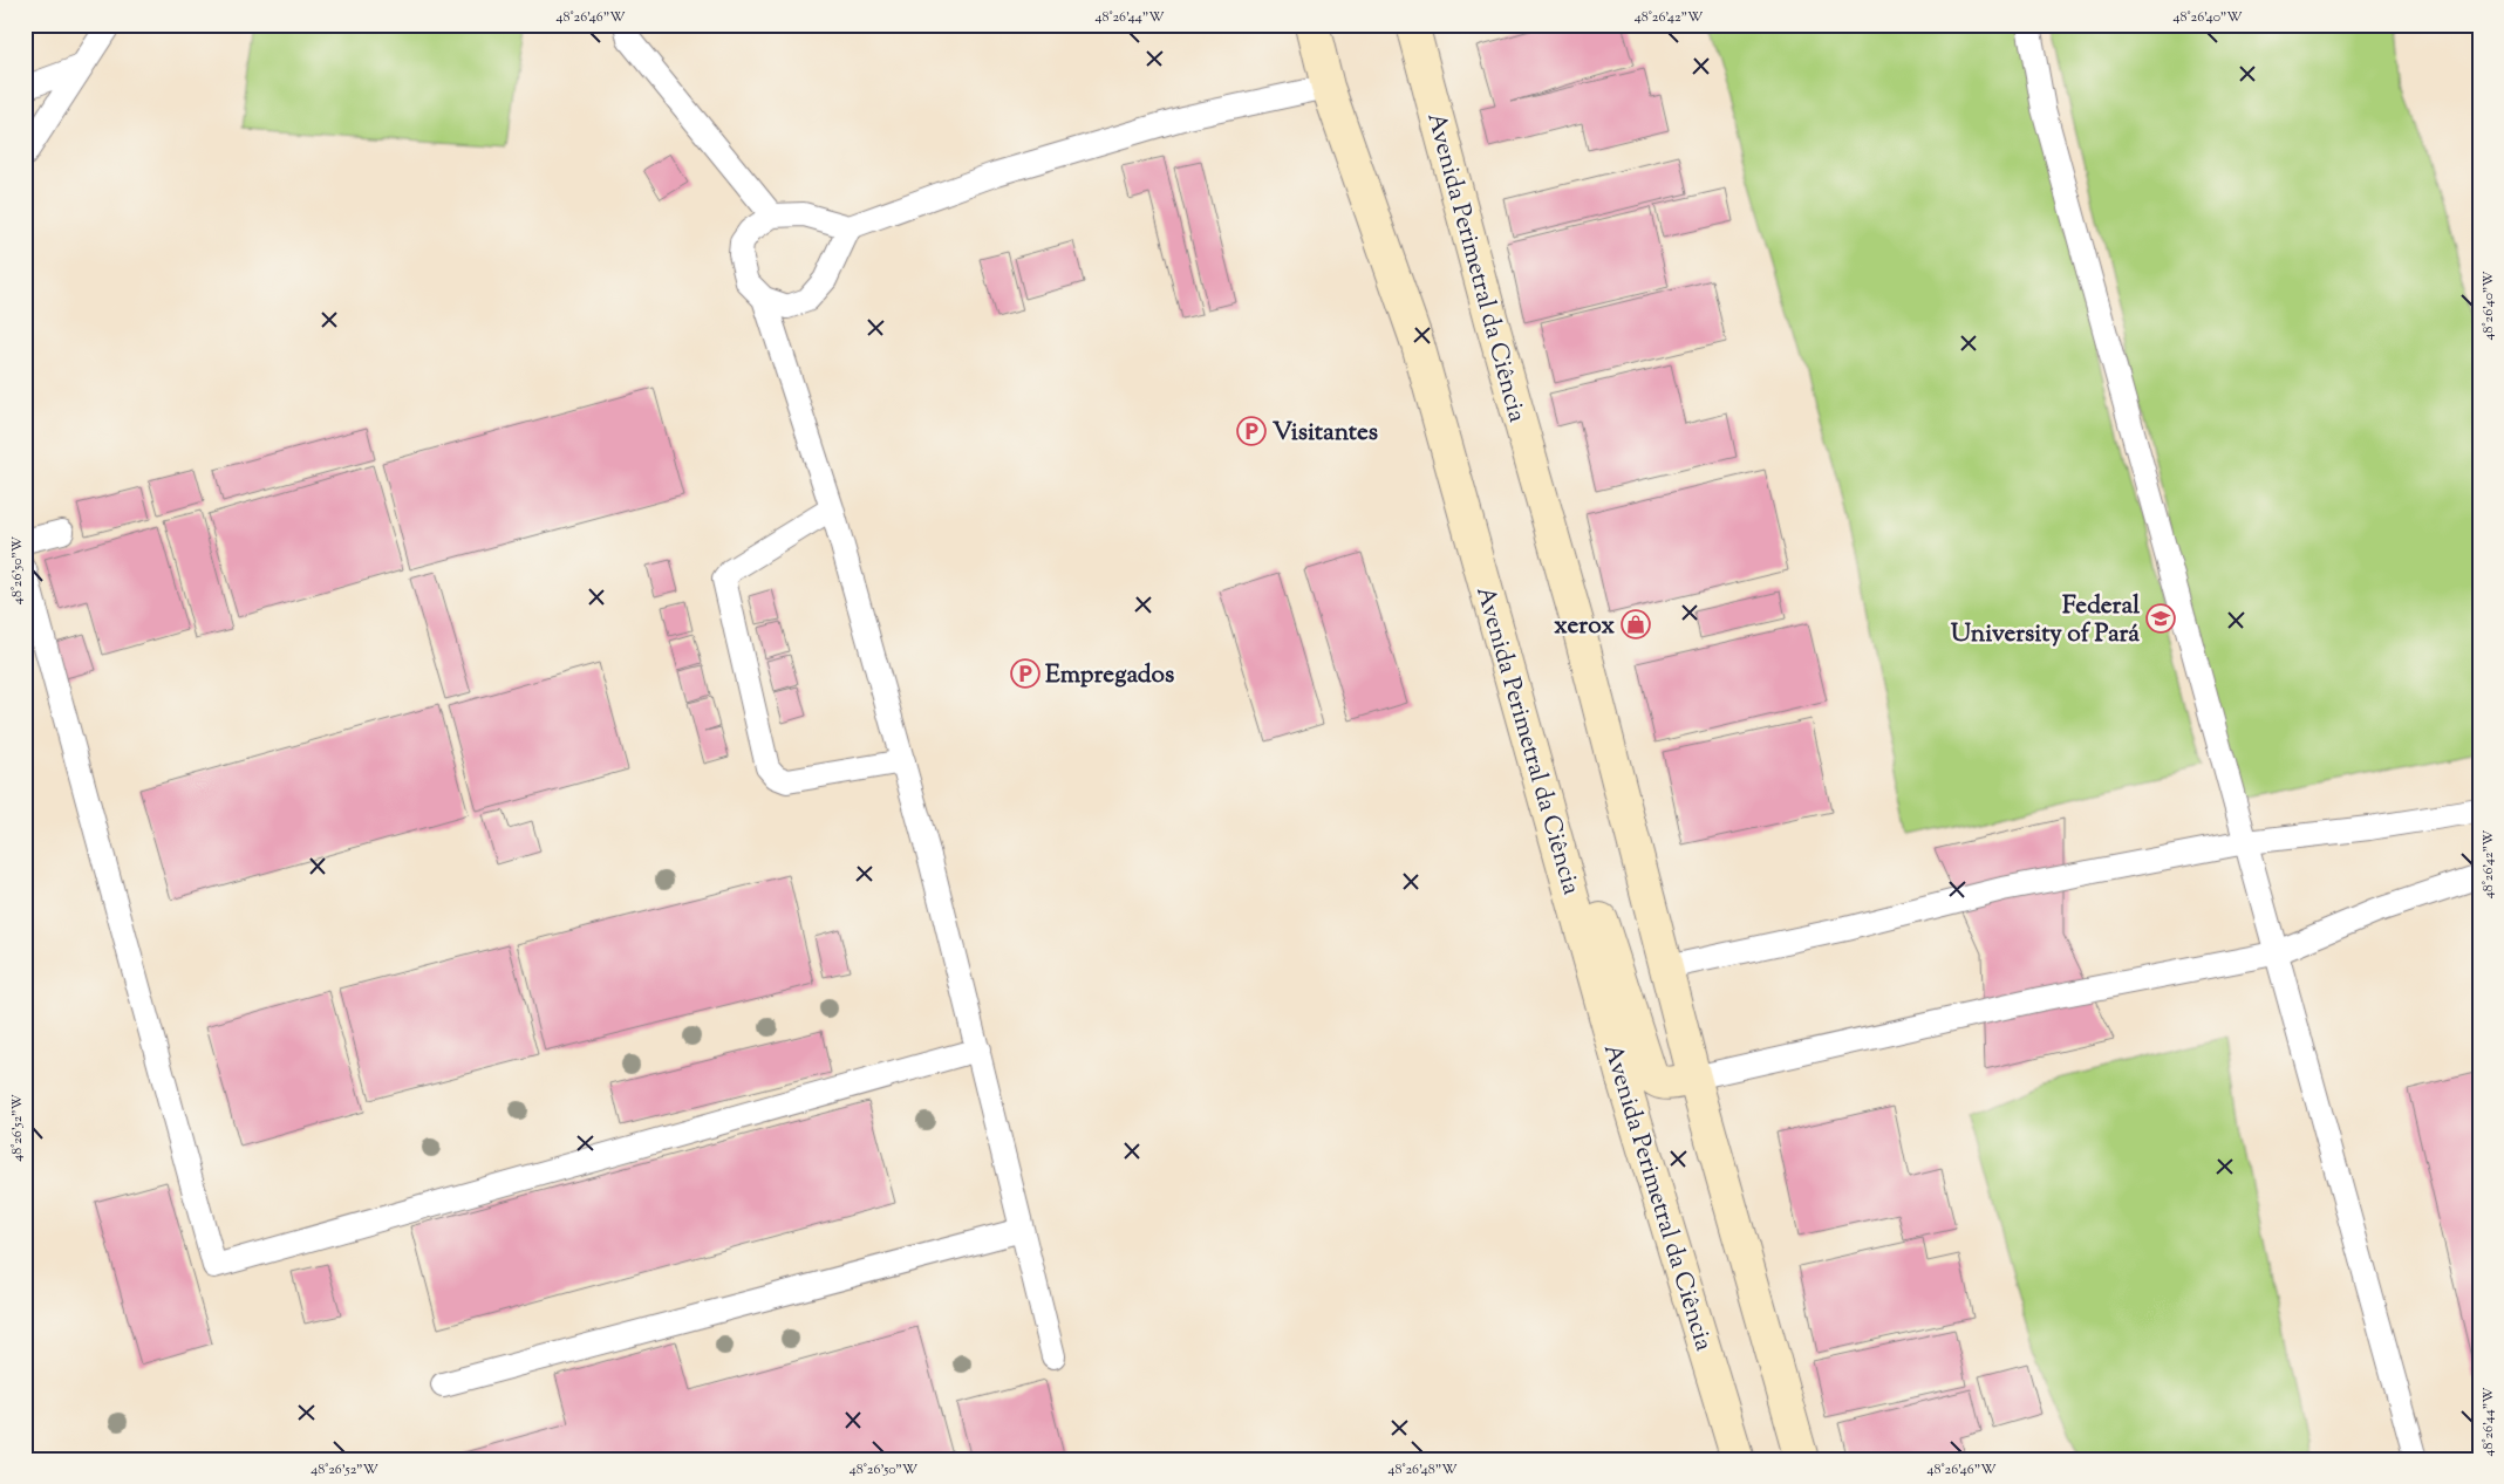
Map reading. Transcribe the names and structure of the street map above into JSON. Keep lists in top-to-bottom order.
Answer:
{
  "streets": {
    "main road": ["Avenida Perimetral da Ciência"]
  },
  "places": {
    "parking": ["Visitantes", "Empregados"],
    "school or university": ["Federal University of Pará"],
    "shop": ["xerox"]
  },
  "coordinates": [
    "48°26'46\"W",
    "48°26'44\"W",
    "48°26'42\"W",
    "48°26'40\"W",
    "48°26'50\"W",
    "48°26'52\"W",
    "48°26'48\"W"
  ]
}
